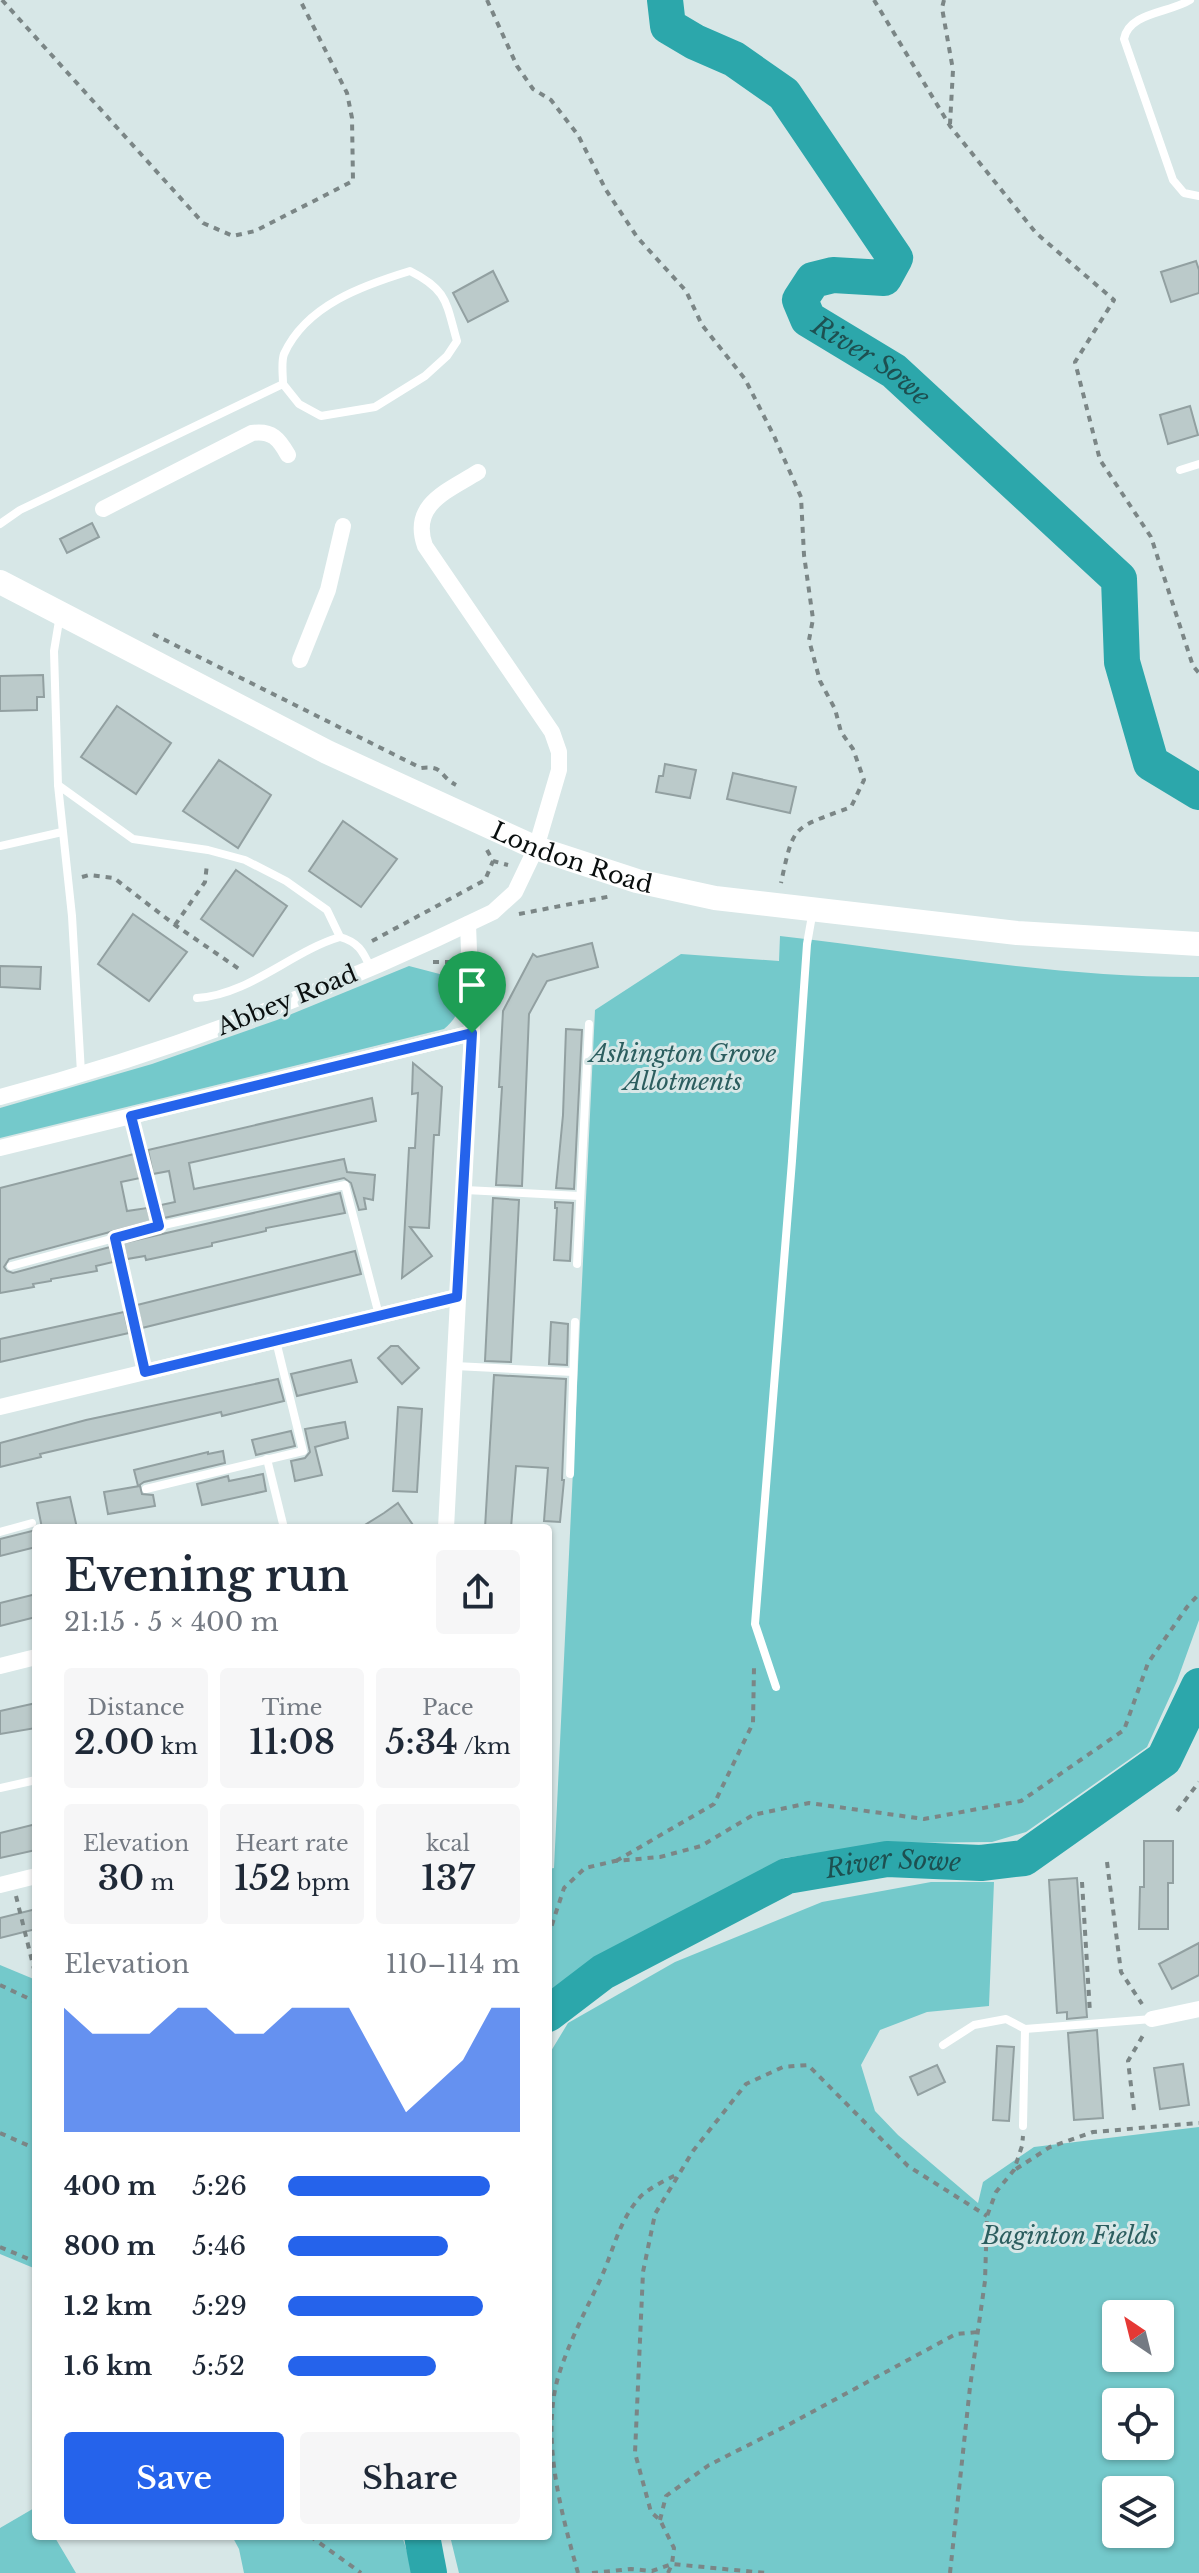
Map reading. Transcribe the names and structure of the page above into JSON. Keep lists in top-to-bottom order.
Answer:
{
  "streets": {
    "main road": ["London Road"],
    "street": ["Abbey Road"]
  },
  "crossings": [
    ["London Road", "Abbey Road"]
  ],
  "water": ["River Sowe"],
  "parks": ["Ashington Grove Allotments", "Baginton Fields"],
  "north": "top left",
  "page": {
    "heading": ["Evening run", "21:15 · 5 × 400 m"],
    "stats": [
      ["Distance", "2.00 km"],
      ["Time", "11:08"],
      ["Pace", "5:34 /km"],
      ["Elevation", "30 m"],
      ["Heart rate", "152 bpm"],
      ["kcal", "137"]
    ],
    "chart": ["Elevation", "110–114 m"],
    "list": [
      {
        "name": "400 m",
        "note": "5:26"
      },
      {
        "name": "800 m",
        "note": "5:46"
      },
      {
        "name": "1.2 km",
        "note": "5:29"
      },
      {
        "name": "1.6 km",
        "note": "5:52"
      }
    ],
    "buttons": ["Save", "Share"]
  }
}
